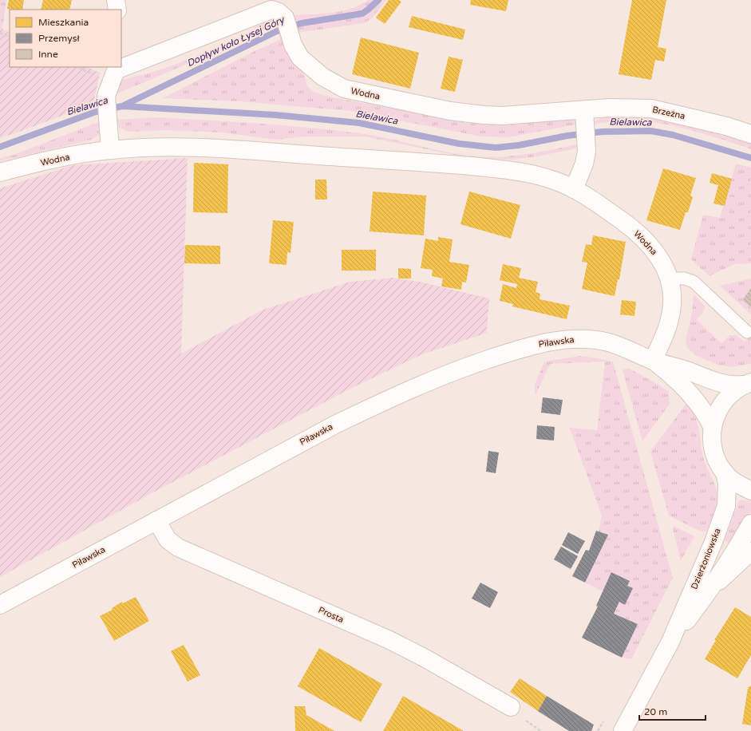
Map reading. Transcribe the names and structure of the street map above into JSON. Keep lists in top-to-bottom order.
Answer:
{
  "streets": {
    "street": [
      "Wodna",
      "Brzeżna",
      "Piławska",
      "Dzierżoniowska",
      "Prosta"
    ]
  },
  "crossings": [
    ["Wodna", "Brzeżna"],
    ["Wodna", "Piławska"],
    ["Piławska", "Prosta"]
  ],
  "water": ["Dopływ koło Łysej Góry", "Bielawica"],
  "legend": ["Mieszkania", "Przemysł", "Inne"],
  "scale_bar": "20 m"
}
